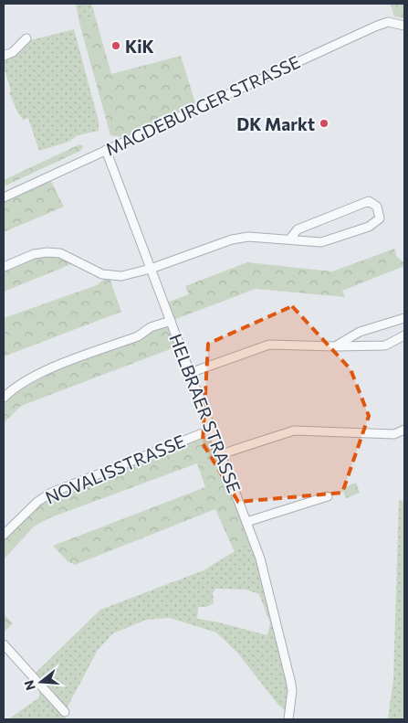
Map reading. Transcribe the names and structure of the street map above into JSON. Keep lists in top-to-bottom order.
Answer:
{
  "streets": {
    "street": ["MAGDEBURGER STRASSE", "HELBRAER STRASSE", "NOVALISSTRASSE"]
  },
  "crossings": [
    ["MAGDEBURGER STRASSE", "HELBRAER STRASSE"],
    ["HELBRAER STRASSE", "NOVALISSTRASSE"]
  ],
  "places": ["KiK", "DK Markt"],
  "north": "left"
}
